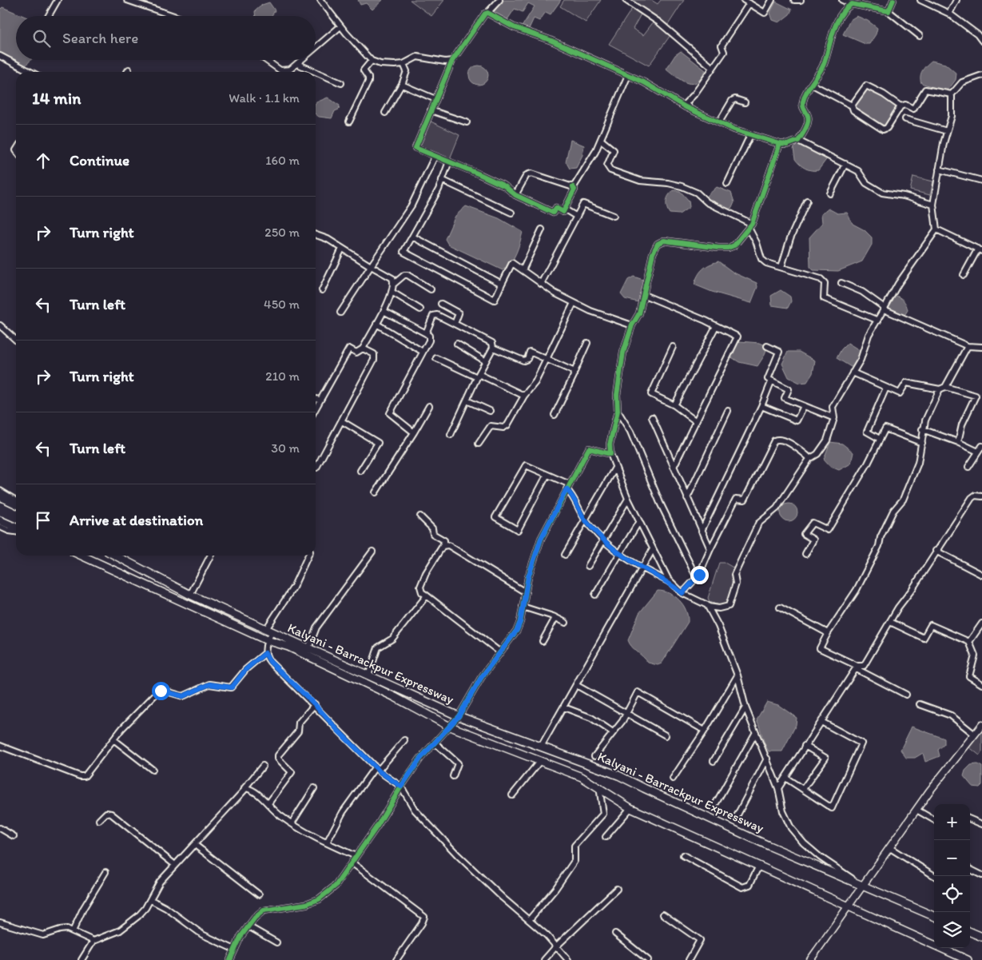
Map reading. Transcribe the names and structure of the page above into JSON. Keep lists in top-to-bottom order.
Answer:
{
  "streets": {
    "highway": ["Kalyani - Barrackpur Expressway"]
  },
  "page": {
    "search": "Search here",
    "heading": ["14 min", "Walk · 1.1 km"],
    "list": [
      ["Continue", "160 m"],
      ["Turn right", "250 m"],
      ["Turn left", "450 m"],
      ["Turn right", "210 m"],
      ["Turn left", "30 m"],
      "Arrive at destination"
    ],
    "map_buttons": ["+", "−"]
  }
}
